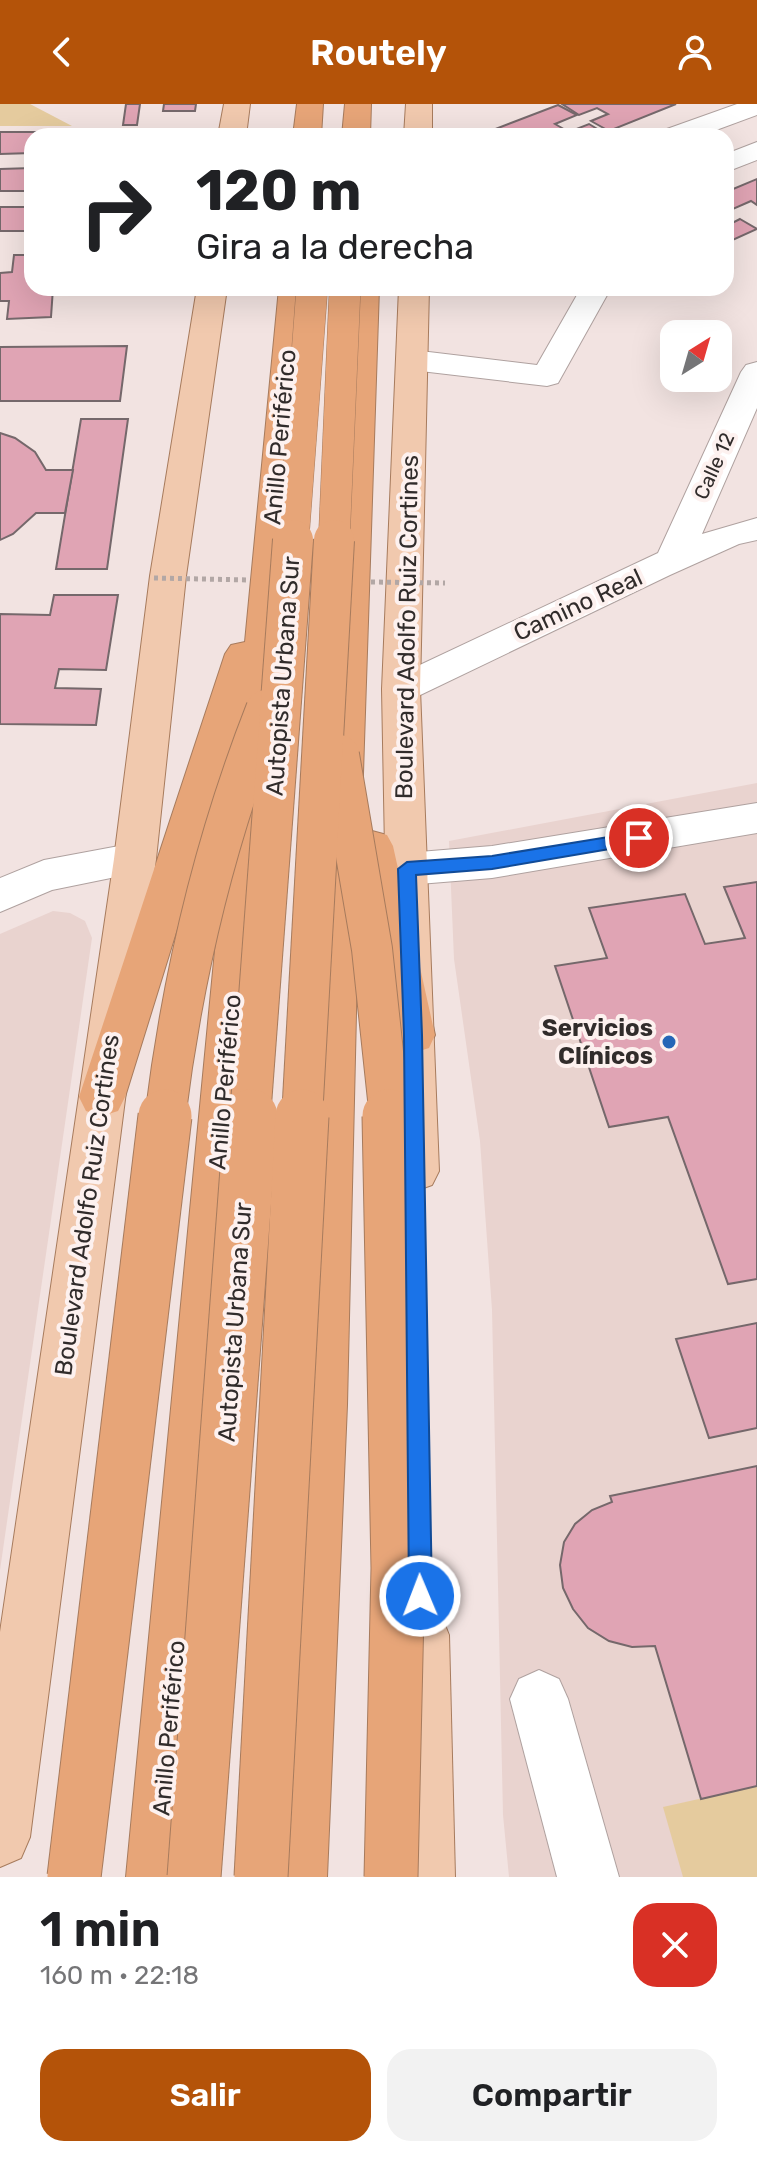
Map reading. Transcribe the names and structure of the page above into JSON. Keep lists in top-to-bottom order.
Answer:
{
  "streets": {
    "highway": ["Anillo Periférico", "Autopista Urbana Sur"],
    "main road": ["Boulevard Adolfo Ruiz Cortines"],
    "street": ["Calle 12", "Camino Real"]
  },
  "crossings": [
    ["Calle 12", "Camino Real"],
    ["Camino Real", "Boulevard Adolfo Ruiz Cortines"]
  ],
  "places": ["Servicios Clínicos"],
  "north": "top right",
  "page": {
    "header": "Routely",
    "turn": ["120 m", "Gira a la derecha"],
    "heading": ["1 min", "160 m · 22:18"],
    "buttons": ["Salir", "Compartir"]
  }
}
